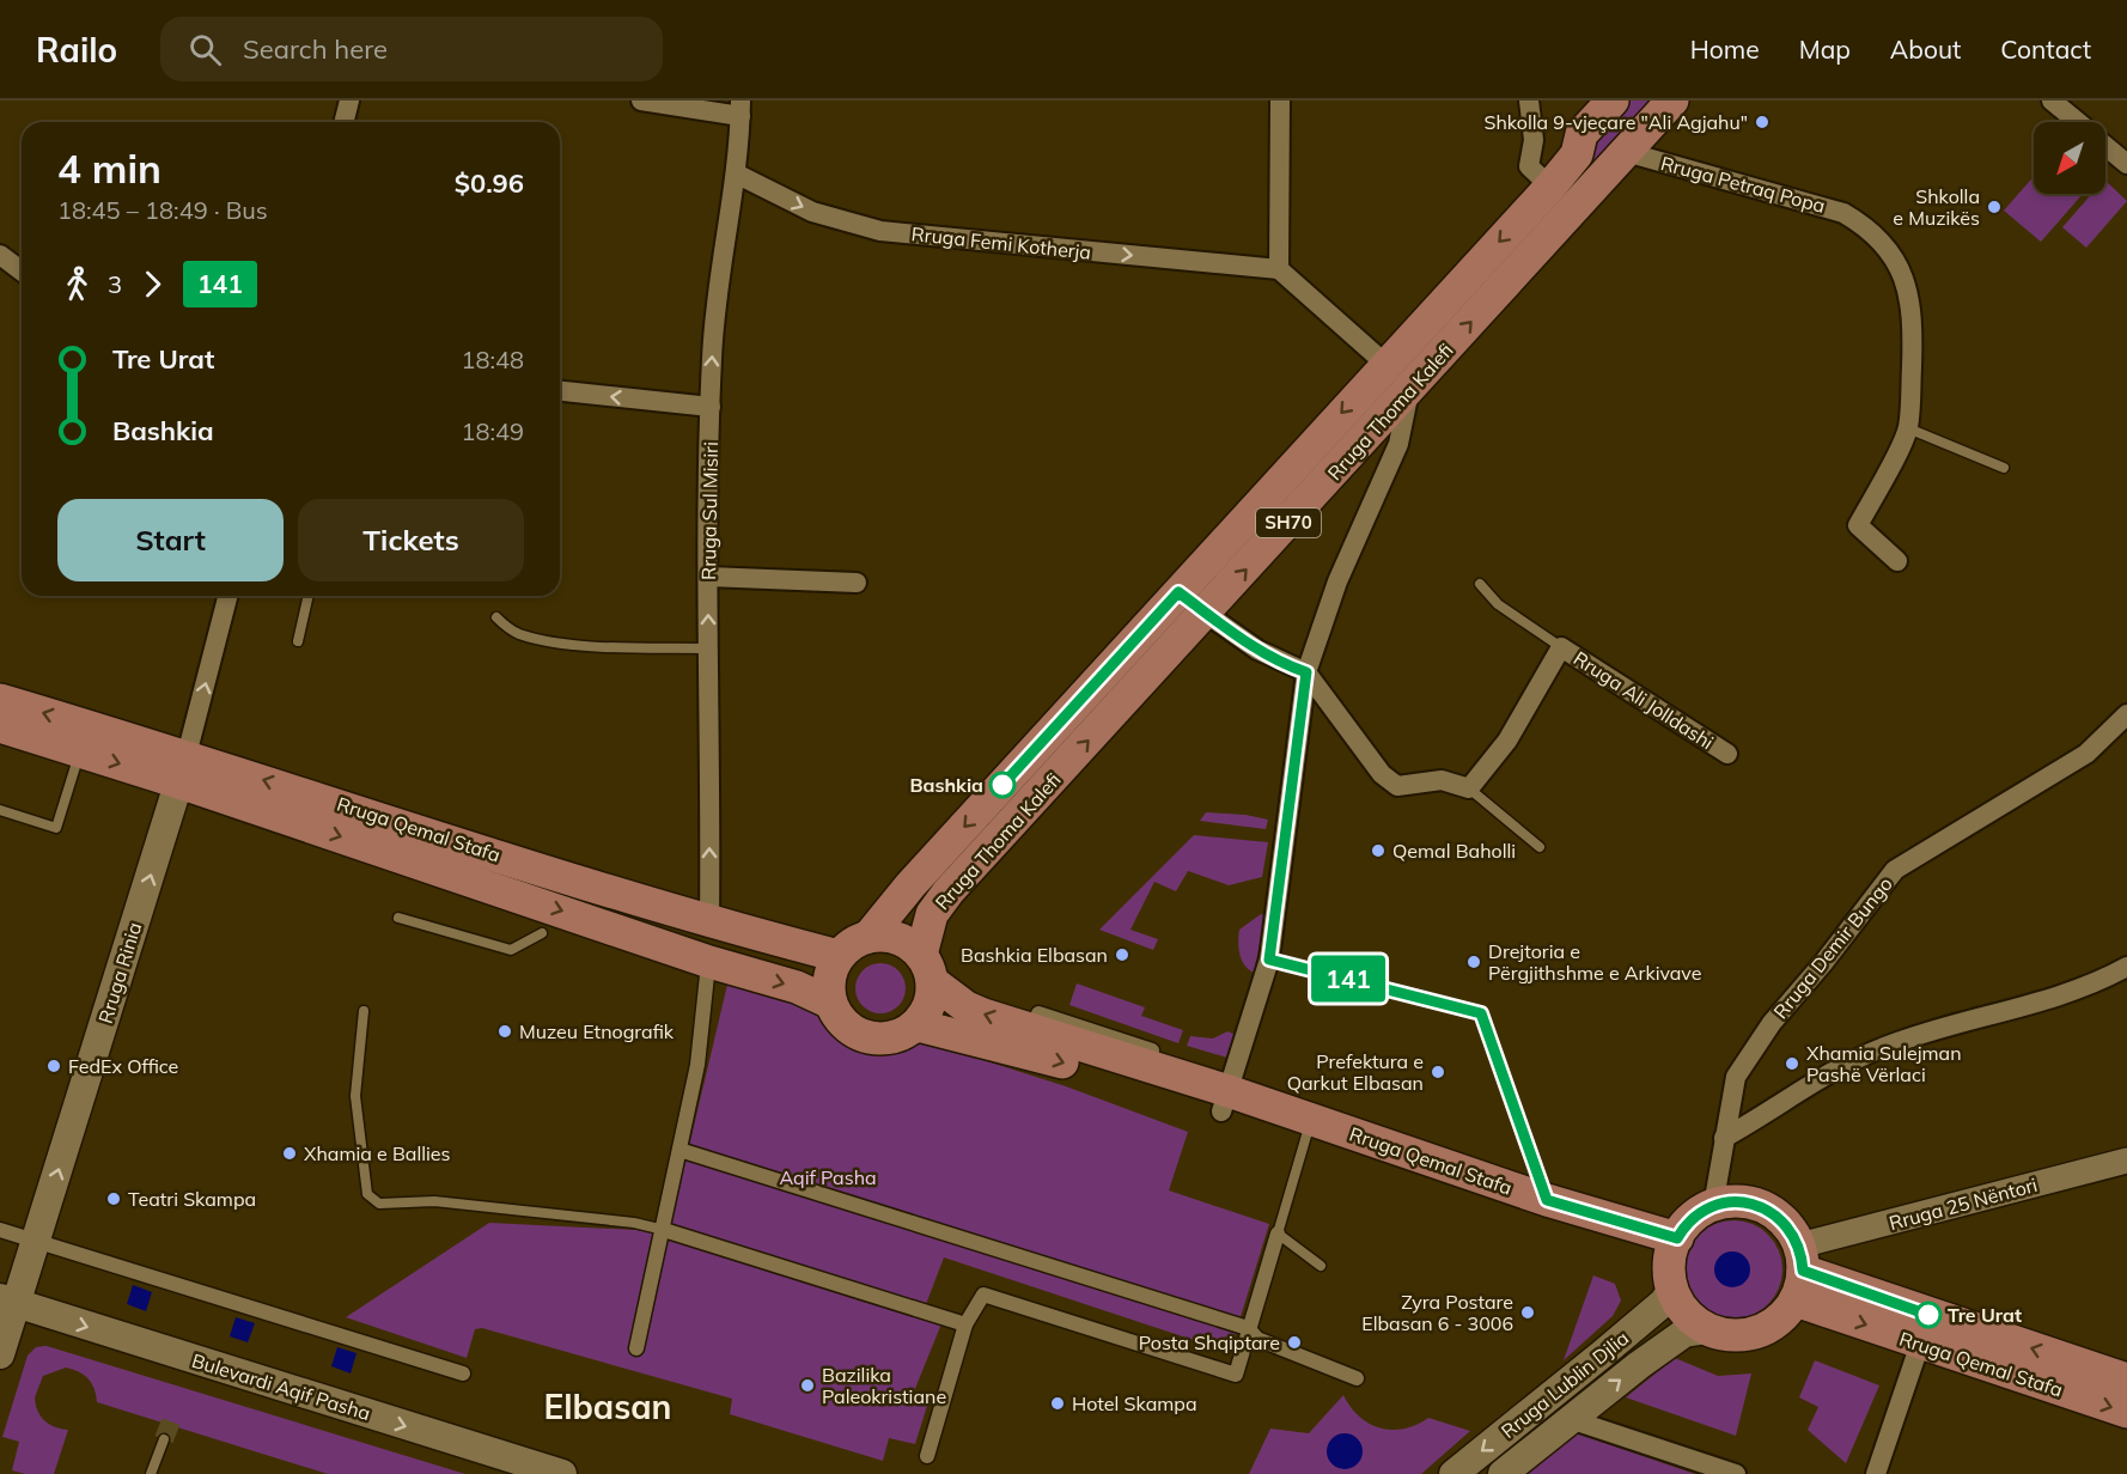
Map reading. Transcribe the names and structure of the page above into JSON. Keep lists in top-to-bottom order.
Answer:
{
  "streets": {
    "main road": [
      "Rruga Thoma Kalefi",
      "SH70",
      "Rruga Qemal Stafa",
      "Rruga Rinia",
      "Rruga Lublin Djlia",
      "Bulevardi Aqif Pasha"
    ],
    "street": [
      "Rruga Petraq Popa",
      "Rruga Femi Kotherja",
      "Rruga Sul Misiri",
      "Rruga Ali Jolldashi",
      "Rruga Demir Bungo",
      "Rruga 25 Nëntori"
    ]
  },
  "crossings": [
    ["Rruga Petraq Popa", "Rruga Thoma Kalefi"],
    ["Rruga Femi Kotherja", "Rruga Sul Misiri"],
    ["Rruga Thoma Kalefi", "Rruga Qemal Stafa"],
    ["Rruga Sul Misiri", "Rruga Qemal Stafa"],
    ["Rruga Qemal Stafa", "Rruga Demir Bungo"],
    ["Rruga Qemal Stafa", "Rruga Rinia"],
    ["Rruga Qemal Stafa", "Rruga 25 Nëntori"],
    ["Rruga Qemal Stafa", "Rruga Lublin Djlia"],
    ["Rruga Demir Bungo", "Rruga 25 Nëntori"],
    ["Rruga Demir Bungo", "Rruga Lublin Djlia"],
    ["Rruga Rinia", "Bulevardi Aqif Pasha"],
    ["Rruga 25 Nëntori", "Rruga Lublin Djlia"]
  ],
  "one_way": [
    "Rruga Femi Kotherja",
    "Rruga Sul Misiri",
    "Rruga Rinia",
    "Bulevardi Aqif Pasha"
  ],
  "districts": ["Elbasan"],
  "parks": ["Aqif Pasha"],
  "places": [
    "Shkolla 9-vjeçare \"Ali Agjahu\"",
    "Shkolla e Muzikës",
    "Bashkia",
    "Qemal Baholli",
    "Bashkia Elbasan",
    "Drejtoria e Përgjithshme e Arkivave",
    "Muzeu Etnografik",
    "Xhamia Sulejman Pashë Vërlaci",
    "FedEx Office",
    "Prefektura e Qarkut Elbasan",
    "Xhamia e Ballies",
    "Teatri Skampa",
    "Zyra Postare Elbasan 6 - 3006",
    "Tre Urat",
    "Posta Shqiptare",
    "Bazilika Paleokristiane",
    "Hotel Skampa"
  ],
  "lines": ["bus line 141"],
  "north": "bottom left",
  "page": {
    "header": "Railo",
    "search": "Search here",
    "nav": [
      "Home",
      "Map",
      "About",
      "Contact"
    ],
    "on_map": "141",
    "heading": ["4 min", "18:45 – 18:49 · Bus", "$0.96"],
    "legs": ["3", "141"],
    "list": [
      {
        "name": "Tre Urat",
        "value": "18:48"
      },
      {
        "name": "Bashkia",
        "value": "18:49"
      }
    ],
    "buttons": ["Start", "Tickets"]
  }
}
